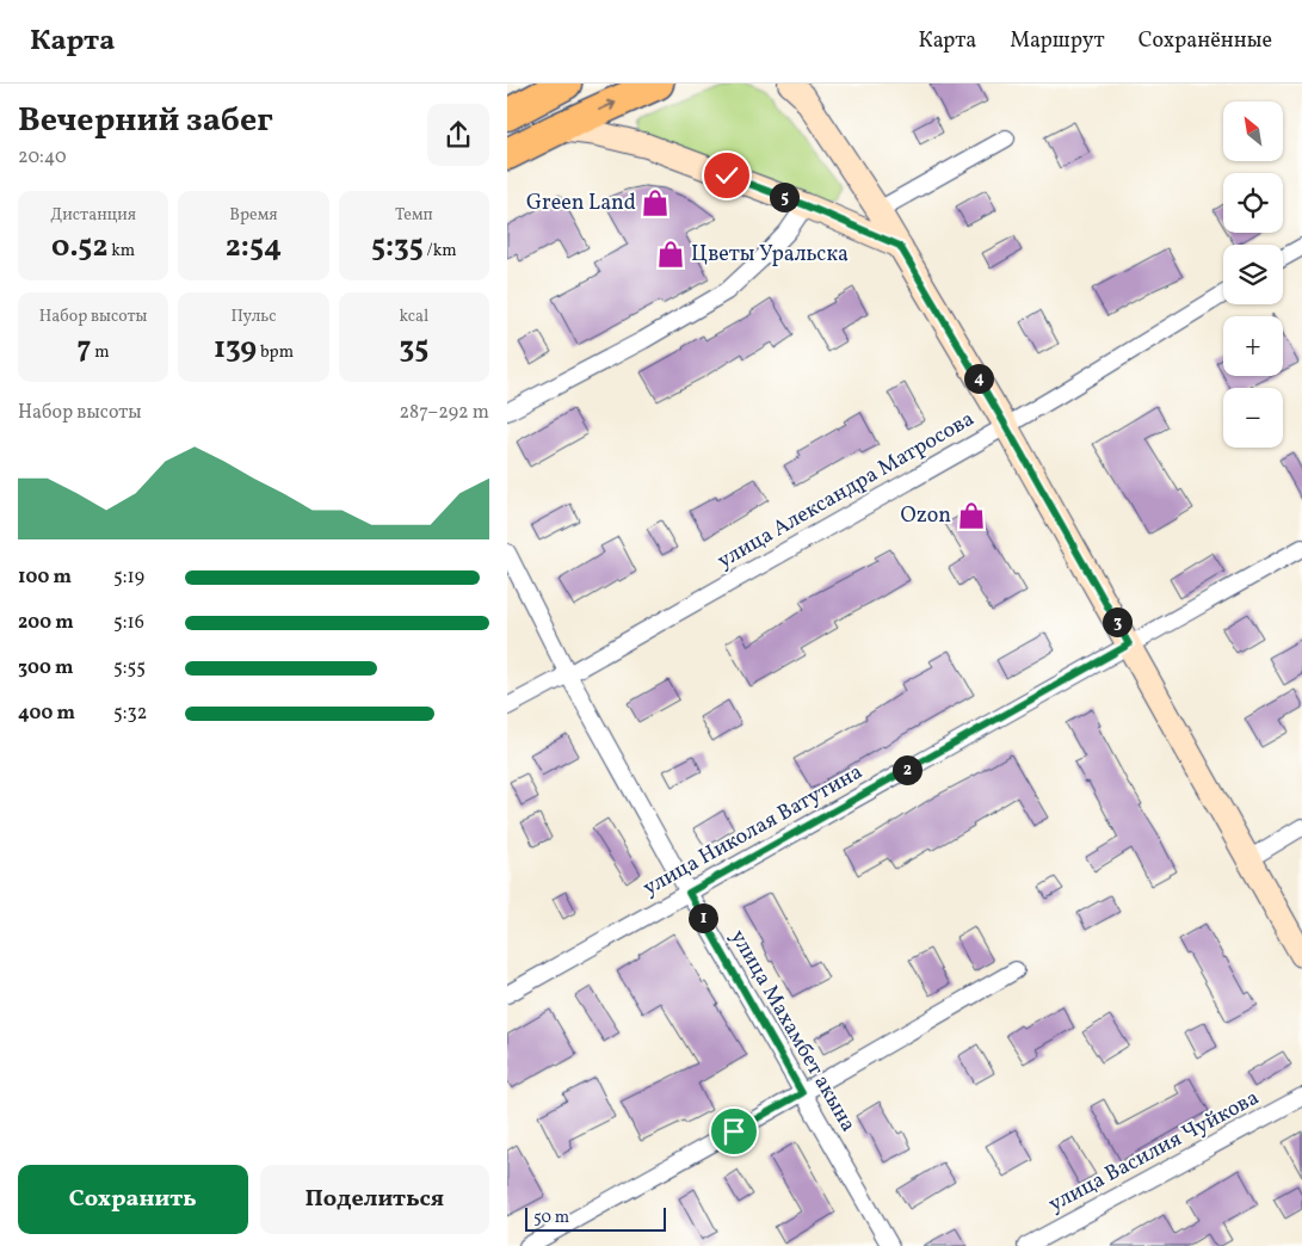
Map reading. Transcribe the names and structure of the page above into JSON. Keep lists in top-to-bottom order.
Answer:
{
  "streets": {
    "street": [
      "улица Александра Матросова",
      "улица Николая Ватутина",
      "улица Махамбет акына",
      "улица Василия Чуйкова"
    ]
  },
  "crossings": [
    ["улица Александра Матросова", "улица Махамбет акына"],
    ["улица Николая Ватутина", "улица Махамбет акына"]
  ],
  "places": {
    "shop": ["Green Land", "Цветы Уральска", "Ozon"]
  },
  "scale_bar": "50 m",
  "north": "top left",
  "page": {
    "header": "Карта",
    "nav": ["Карта", "Маршрут", "Сохранённые"],
    "heading": ["Вечерний забег", "20:40"],
    "map_buttons": ["+", "−"],
    "pins": [
      "5",
      "4",
      "3",
      "2",
      "1"
    ],
    "stats": [
      ["Дистанция", "0.52 km"],
      ["Время", "2:54"],
      ["Темп", "5:35 /km"],
      ["Набор высоты", "7 m"],
      ["Пульс", "139 bpm"],
      ["kcal", "35"]
    ],
    "chart": ["Набор высоты", "287–292 m"],
    "list": [
      {
        "name": "100 m",
        "note": "5:19"
      },
      {
        "name": "200 m",
        "note": "5:16"
      },
      {
        "name": "300 m",
        "note": "5:55"
      },
      {
        "name": "400 m",
        "note": "5:32"
      }
    ],
    "buttons": ["Сохранить", "Поделиться"],
    "scale": "50 m"
  }
}
